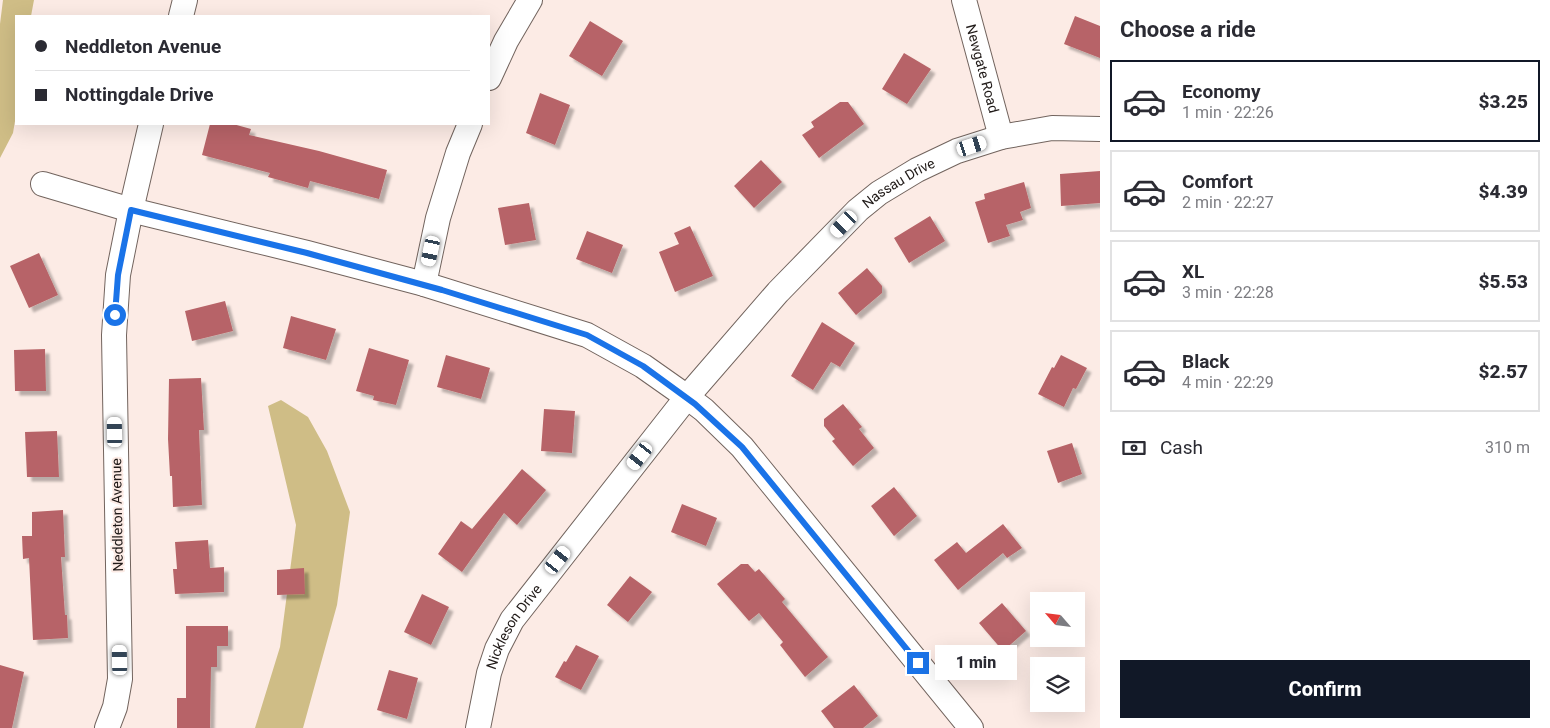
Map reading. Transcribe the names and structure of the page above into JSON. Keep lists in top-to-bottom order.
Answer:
{
  "streets": {
    "street": [
      "Newgate Road",
      "Nassau Drive",
      "Neddleton Avenue",
      "Nickleson Drive"
    ]
  },
  "crossings": [
    ["Newgate Road", "Nassau Drive"],
    ["Nassau Drive", "Nickleson Drive"]
  ],
  "north": "top left",
  "page": {
    "heading": "Choose a ride",
    "banner": ["Neddleton Avenue", "Nottingdale Drive"],
    "list": [
      {
        "name": "Economy",
        "note": "1 min · 22:26",
        "value": "$3.25"
      },
      {
        "name": "Comfort",
        "note": "2 min · 22:27",
        "value": "$4.39"
      },
      {
        "name": "XL",
        "note": "3 min · 22:28",
        "value": "$5.53"
      },
      {
        "name": "Black",
        "note": "4 min · 22:29",
        "value": "$2.57"
      }
    ],
    "pay": ["Cash", "310 m"],
    "bubble": "1 min",
    "buttons": "Confirm"
  }
}
